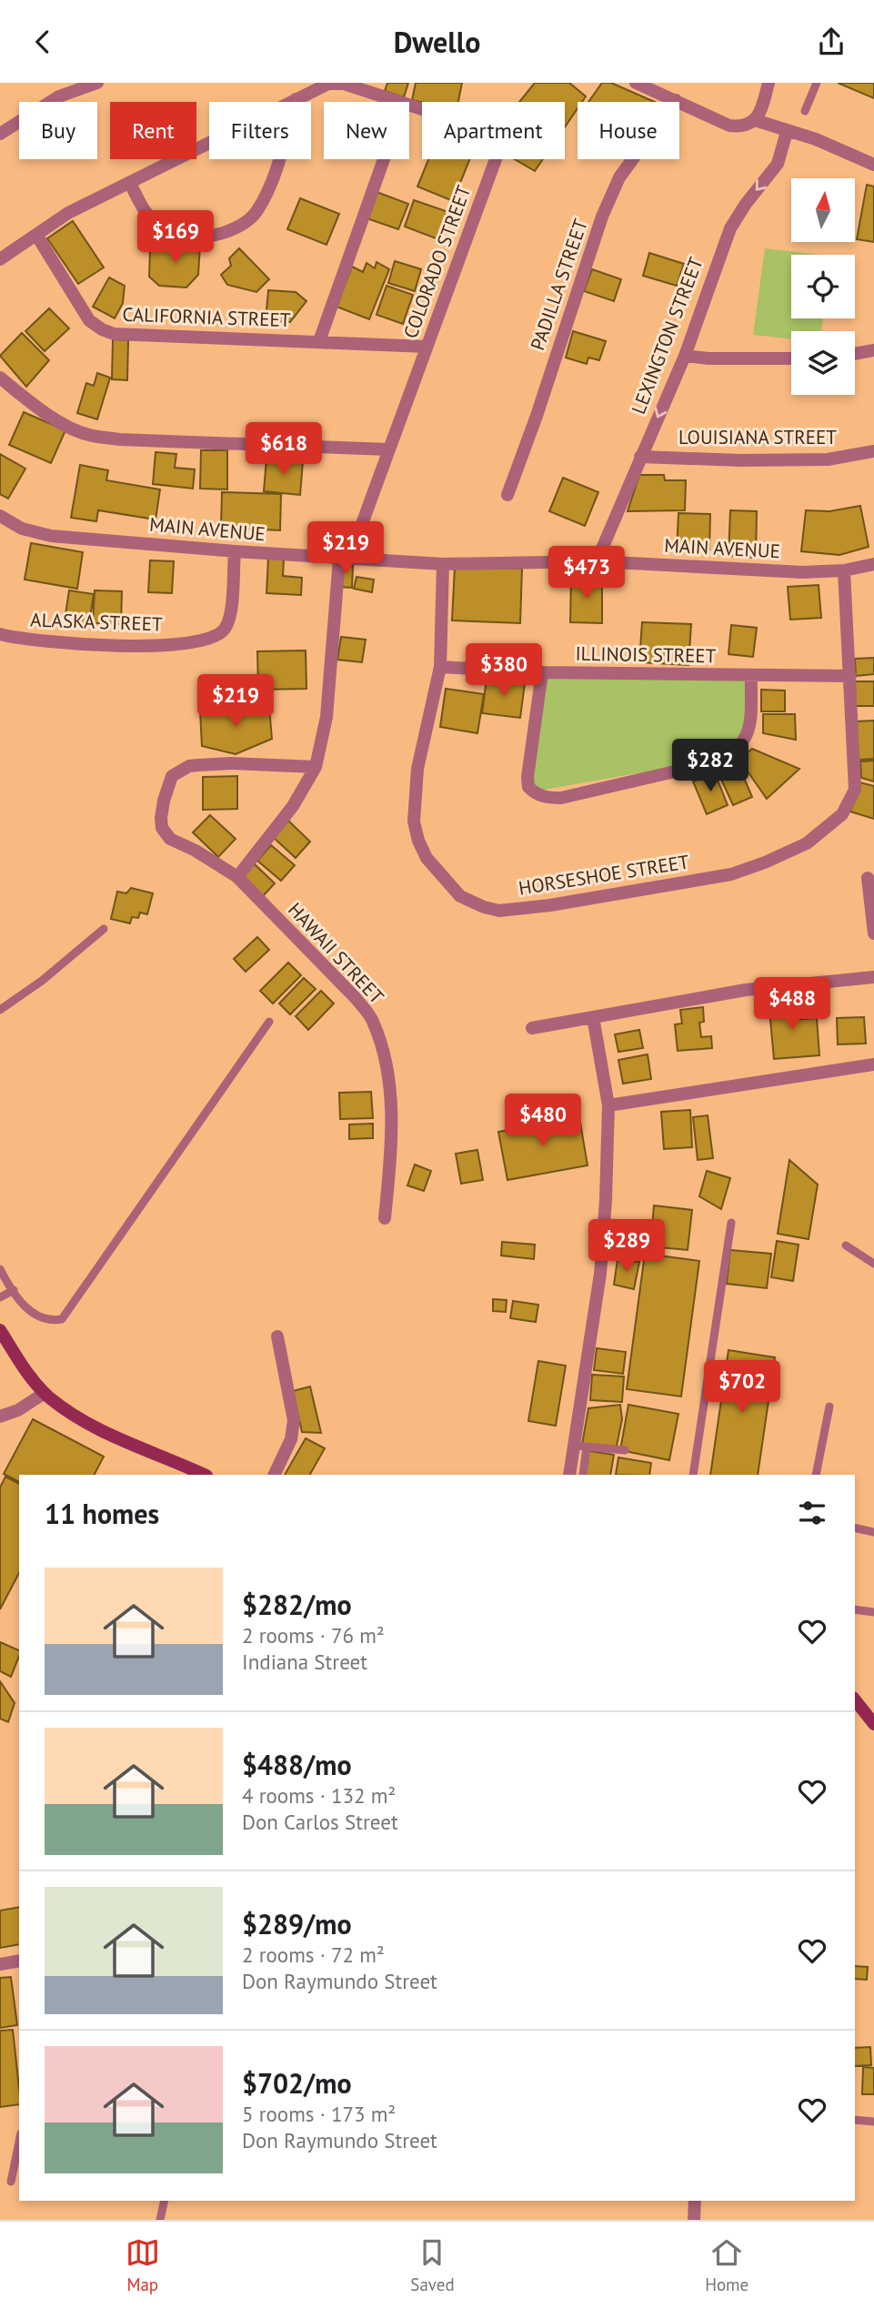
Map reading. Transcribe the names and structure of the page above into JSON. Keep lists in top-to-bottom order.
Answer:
{
  "streets": {
    "street": [
      "COLORADO STREET",
      "PADILLA STREET",
      "CALIFORNIA STREET",
      "LEXINGTON STREET",
      "LOUISIANA STREET",
      "MAIN AVENUE",
      "ALASKA STREET",
      "ILLINOIS STREET",
      "HORSESHOE STREET",
      "HAWAII STREET"
    ]
  },
  "crossings": [
    ["COLORADO STREET", "CALIFORNIA STREET"],
    ["COLORADO STREET", "MAIN AVENUE"],
    ["COLORADO STREET", "HAWAII STREET"],
    ["LEXINGTON STREET", "LOUISIANA STREET"],
    ["LEXINGTON STREET", "MAIN AVENUE"],
    ["MAIN AVENUE", "ALASKA STREET"],
    ["MAIN AVENUE", "HORSESHOE STREET"],
    ["ILLINOIS STREET", "HORSESHOE STREET"]
  ],
  "one_way": ["LEXINGTON STREET"],
  "north": "top",
  "page": {
    "header": "Dwello",
    "chip": [
      "Buy",
      "Rent",
      "Filters",
      "New",
      "Apartment",
      "House"
    ],
    "price": [
      "$169",
      "$618",
      "$219",
      "$473",
      "$380",
      "$219",
      "$282",
      "$488",
      "$480",
      "$289",
      "$702"
    ],
    "heading": "11 homes",
    "list": [
      {
        "name": "$282/mo",
        "note": "2 rooms · 76 m² · Indiana Street"
      },
      {
        "name": "$488/mo",
        "note": "4 rooms · 132 m² · Don Carlos Street"
      },
      {
        "name": "$289/mo",
        "note": "2 rooms · 72 m² · Don Raymundo Street"
      },
      {
        "name": "$702/mo",
        "note": "5 rooms · 173 m² · Don Raymundo Street"
      }
    ],
    "tabs": ["Map", "Saved", "Home"]
  }
}
